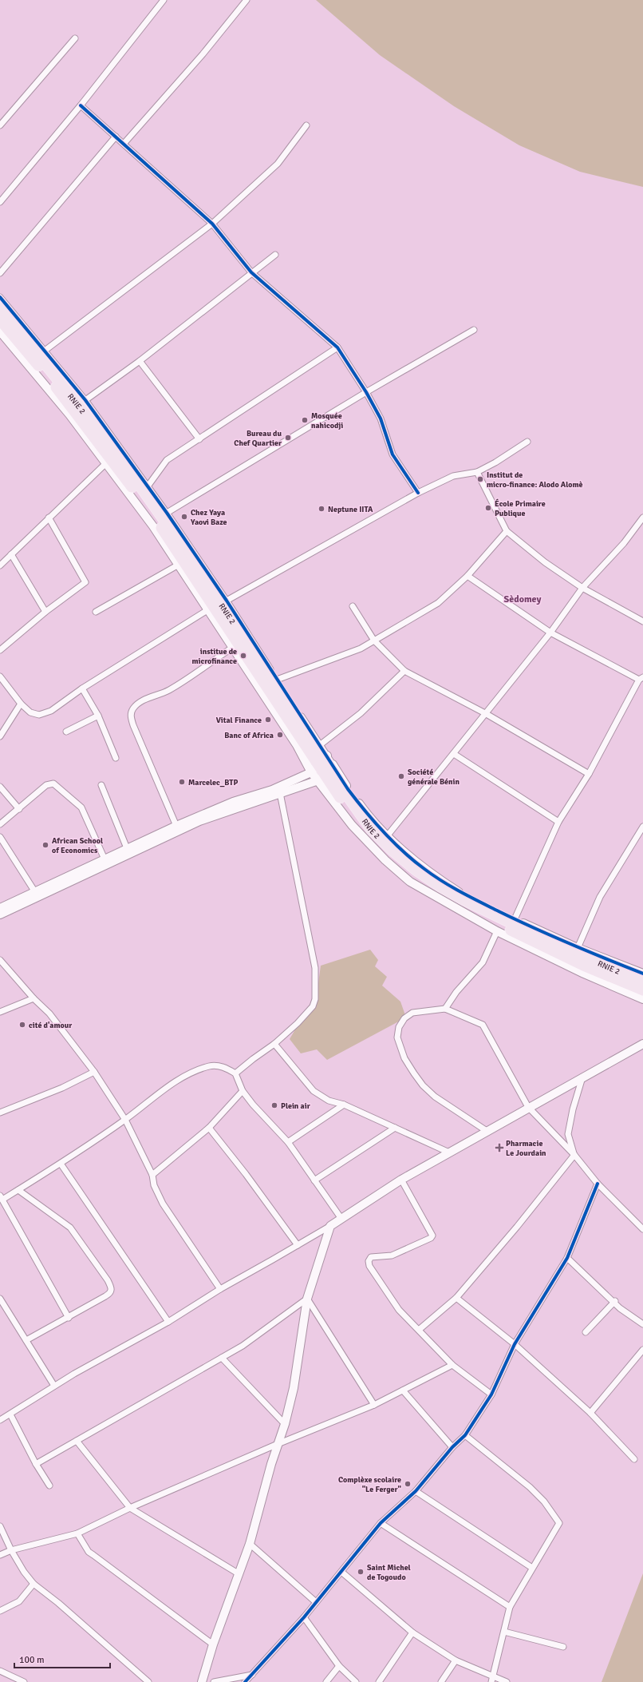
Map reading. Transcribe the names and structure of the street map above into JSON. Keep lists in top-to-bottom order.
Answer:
{
  "streets": {
    "highway": ["RNIE 2"]
  },
  "districts": ["Sèdomey"],
  "places": {
    "other": [
      "Mosquée nahicodji",
      "Bureau du Chef Quartier",
      "Institut de micro-finance: Alodo Alomè",
      "École Primaire Publique",
      "Neptune IITA",
      "Chez Yaya Yaovi Baze",
      "institue de microfinance",
      "Vital Finance",
      "Banc of Africa",
      "Société générale Bénin",
      "Marcelec_BTP",
      "African School of Economics",
      "cité d'amour",
      "Plein air",
      "Complèxe scolaire \"Le Ferger\"",
      "Saint Michel de Togoudo"
    ],
    "health": ["Pharmacie Le Jourdain"]
  },
  "scale_bar": "100 m"
}
